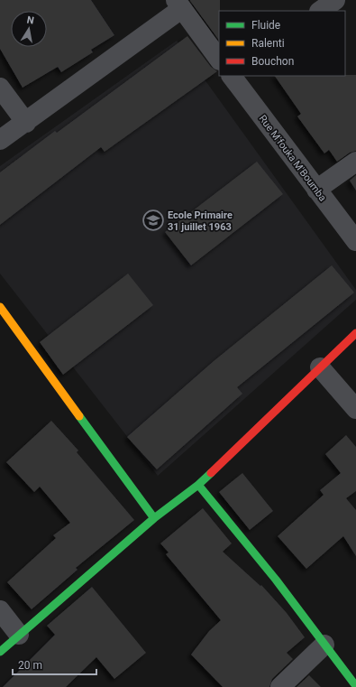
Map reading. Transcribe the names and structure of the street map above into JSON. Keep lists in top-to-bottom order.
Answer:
{
  "streets": {
    "street": ["Rue M'fouka M'Boumba"]
  },
  "places": {
    "school or university": ["Ecole Primaire 31 juillet 1963"]
  },
  "legend": ["Fluide", "Ralenti", "Bouchon"],
  "scale_bar": "20 m",
  "north": "top"
}
